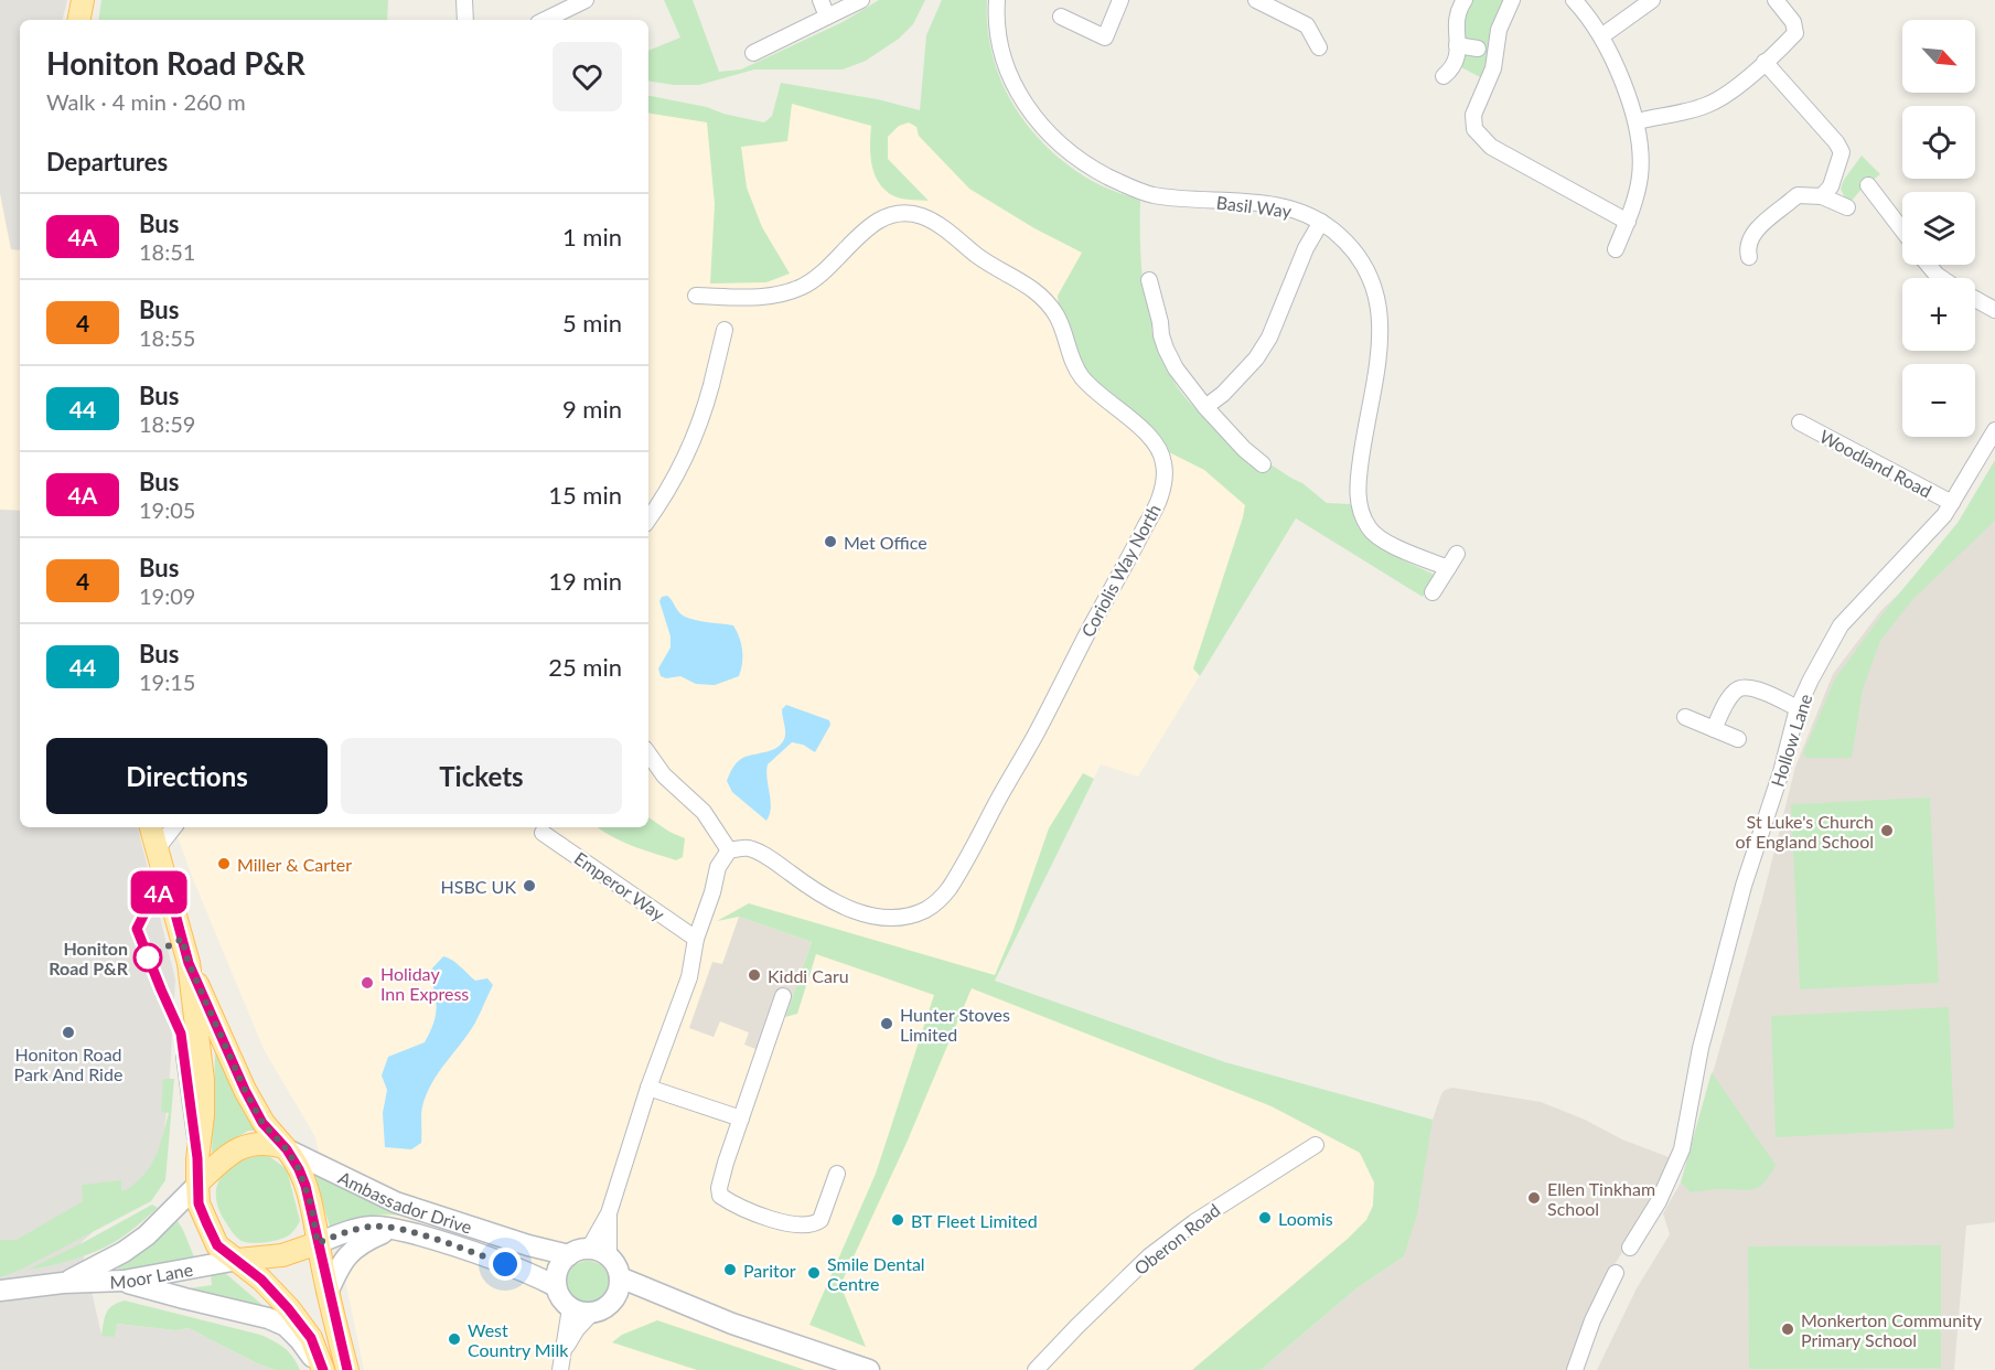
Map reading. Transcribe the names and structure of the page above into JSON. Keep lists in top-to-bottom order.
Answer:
{
  "streets": {
    "main road": ["Ambassador Drive", "Moor Lane"],
    "street": [
      "Basil Way",
      "Woodland Road",
      "Coriolis Way North",
      "Hollow Lane",
      "Emperor Way",
      "Oberon Road"
    ]
  },
  "crossings": [
    ["Woodland Road", "Hollow Lane"],
    ["Ambassador Drive", "Moor Lane"]
  ],
  "places": [
    "Met Office",
    "St Luke's Church of England School",
    "Miller & Carter",
    "HSBC UK",
    "Honiton Road P&R",
    "Kiddi Caru",
    "Holiday Inn Express",
    "Hunter Stoves Limited",
    "Honiton Road Park And Ride",
    "Ellen Tinkham School",
    "Loomis",
    "BT Fleet Limited",
    "Paritor",
    "Smile Dental Centre",
    "Monkerton Community Primary School",
    "West Country Milk"
  ],
  "lines": ["bus line 4A"],
  "north": "bottom right",
  "page": {
    "on_map": "4A",
    "map_buttons": ["+", "−"],
    "heading": [
      ["Honiton Road P&R", "Walk · 4 min · 260 m"],
      "Departures"
    ],
    "list": [
      {
        "mark": "4A",
        "name": "Bus",
        "note": "18:51",
        "value": "1 min"
      },
      {
        "mark": "4",
        "name": "Bus",
        "note": "18:55",
        "value": "5 min"
      },
      {
        "mark": "44",
        "name": "Bus",
        "note": "18:59",
        "value": "9 min"
      },
      {
        "mark": "4A",
        "name": "Bus",
        "note": "19:05",
        "value": "15 min"
      },
      {
        "mark": "4",
        "name": "Bus",
        "note": "19:09",
        "value": "19 min"
      },
      {
        "mark": "44",
        "name": "Bus",
        "note": "19:15",
        "value": "25 min"
      }
    ],
    "buttons": ["Directions", "Tickets"]
  }
}
